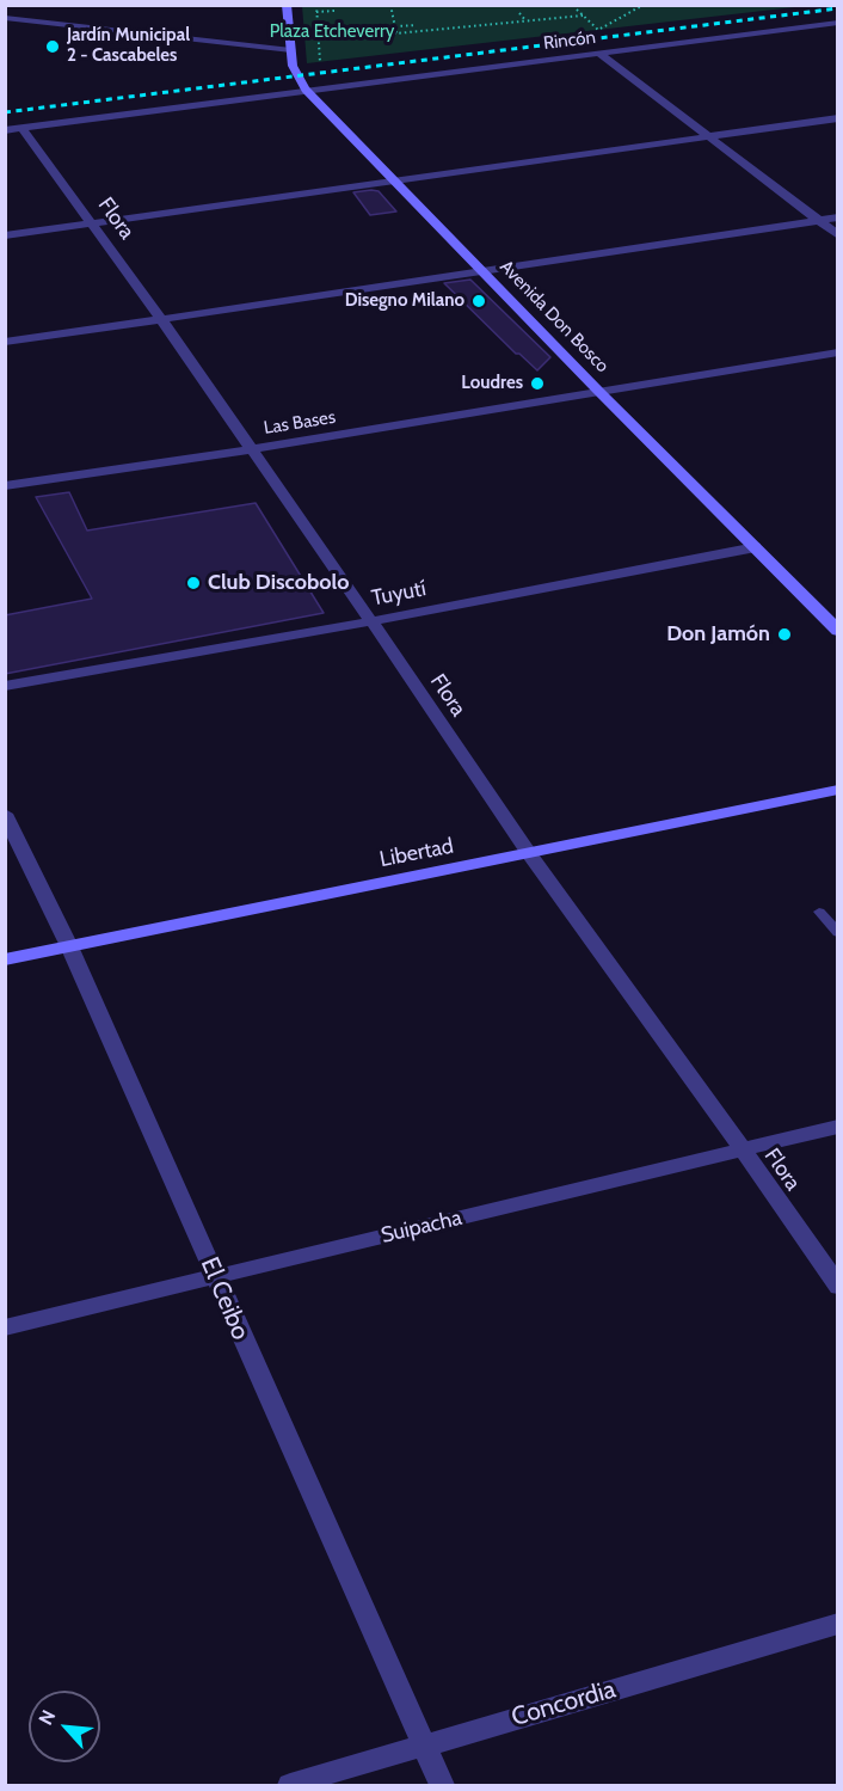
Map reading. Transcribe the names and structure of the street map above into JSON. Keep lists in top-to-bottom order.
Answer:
{
  "streets": {
    "main road": ["Avenida Don Bosco", "Libertad"],
    "street": [
      "Rincón",
      "Flora",
      "Las Bases",
      "Tuyutí",
      "Suipacha",
      "El Ceibo",
      "Concordia"
    ]
  },
  "crossings": [
    ["Rincón", "Flora"],
    ["Rincón", "Avenida Don Bosco"],
    ["Flora", "Las Bases"],
    ["Flora", "Tuyutí"],
    ["Flora", "Libertad"],
    ["Flora", "Suipacha"],
    ["Avenida Don Bosco", "Las Bases"],
    ["Avenida Don Bosco", "Tuyutí"],
    ["Libertad", "El Ceibo"],
    ["Suipacha", "El Ceibo"],
    ["El Ceibo", "Concordia"]
  ],
  "parks": ["Plaza Etcheverry"],
  "places": [
    "Jardín Municipal 2 - Cascabeles",
    "Disegno Milano",
    "Loudres",
    "Club Discobolo",
    "Don Jamón"
  ],
  "north": "top left"
}
